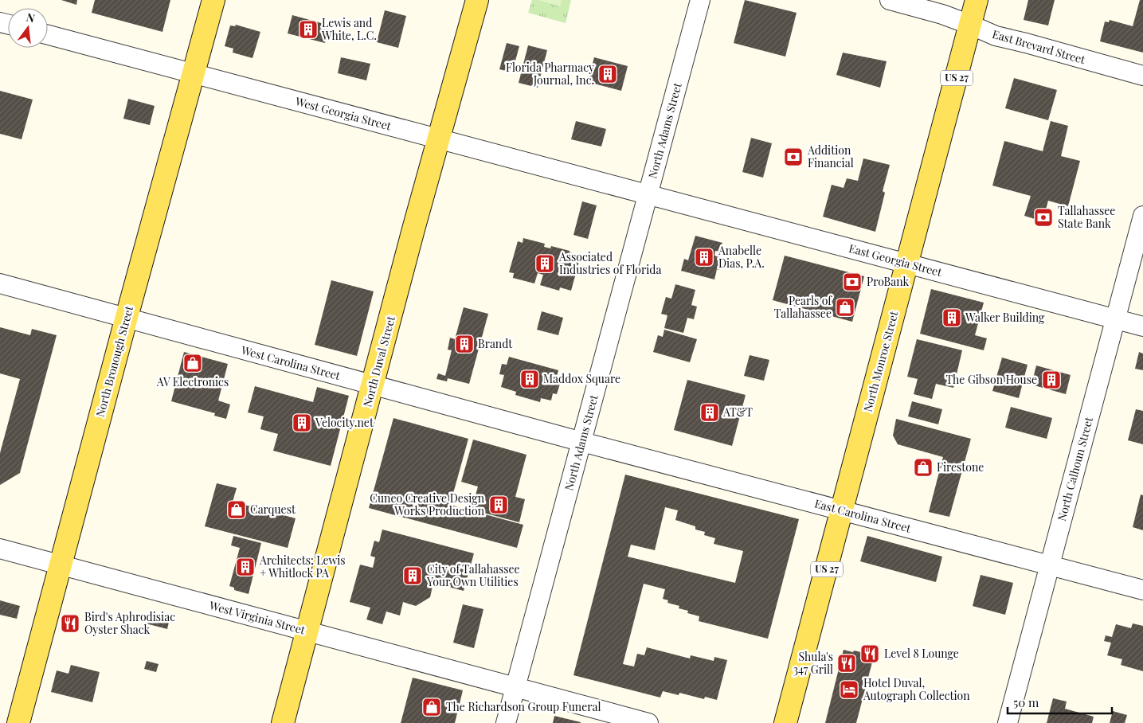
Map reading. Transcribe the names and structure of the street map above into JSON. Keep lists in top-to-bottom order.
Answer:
{
  "streets": {
    "main road": [
      "US 27",
      "North Bronough Street",
      "North Duval Street",
      "North Monroe Street"
    ],
    "street": [
      "East Brevard Street",
      "West Georgia Street",
      "North Adams Street",
      "East Georgia Street",
      "West Carolina Street",
      "North Calhoun Street",
      "East Carolina Street",
      "West Virginia Street"
    ]
  },
  "crossings": [
    ["East Brevard Street", "North Monroe Street"],
    ["West Georgia Street", "North Adams Street"],
    ["West Georgia Street", "East Georgia Street"],
    ["West Georgia Street", "North Bronough Street"],
    ["West Georgia Street", "North Duval Street"],
    ["North Adams Street", "East Georgia Street"],
    ["North Adams Street", "West Carolina Street"],
    ["North Adams Street", "East Carolina Street"],
    ["North Adams Street", "West Virginia Street"],
    ["East Georgia Street", "North Monroe Street"],
    ["East Georgia Street", "North Calhoun Street"],
    ["North Bronough Street", "West Carolina Street"],
    ["North Bronough Street", "West Virginia Street"],
    ["North Duval Street", "West Carolina Street"],
    ["North Duval Street", "West Virginia Street"],
    ["North Monroe Street", "East Carolina Street"],
    ["West Carolina Street", "East Carolina Street"],
    ["North Calhoun Street", "East Carolina Street"]
  ],
  "places": {
    "building": [
      "Lewis and White, L.C.",
      "Florida Pharmacy Journal, Inc.",
      "Anabelle Dias, P.A.",
      "Associated Industries of Florida",
      "Walker Building",
      "Brandt",
      "Maddox Square",
      "The Gibson House",
      "AT&T",
      "Velocity.net",
      "Cuneo Creative Design Works Production",
      "Architects: Lewis + Whitlock PA",
      "City of Tallahassee Your Own Utilities"
    ],
    "bank": ["Addition Financial", "Tallahassee State Bank", "ProBank"],
    "shop": [
      "Pearls of Tallahassee",
      "AV Electronics",
      "Firestone",
      "Carquest",
      "The Richardson Group Funeral"
    ],
    "restaurant": ["Bird's Aphrodisiac Oyster Shack", "Level 8 Lounge", "Shula's 347 Grill"],
    "hotel": ["Hotel Duval, Autograph Collection"]
  },
  "scale_bar": "50 m",
  "north": "top"
}
